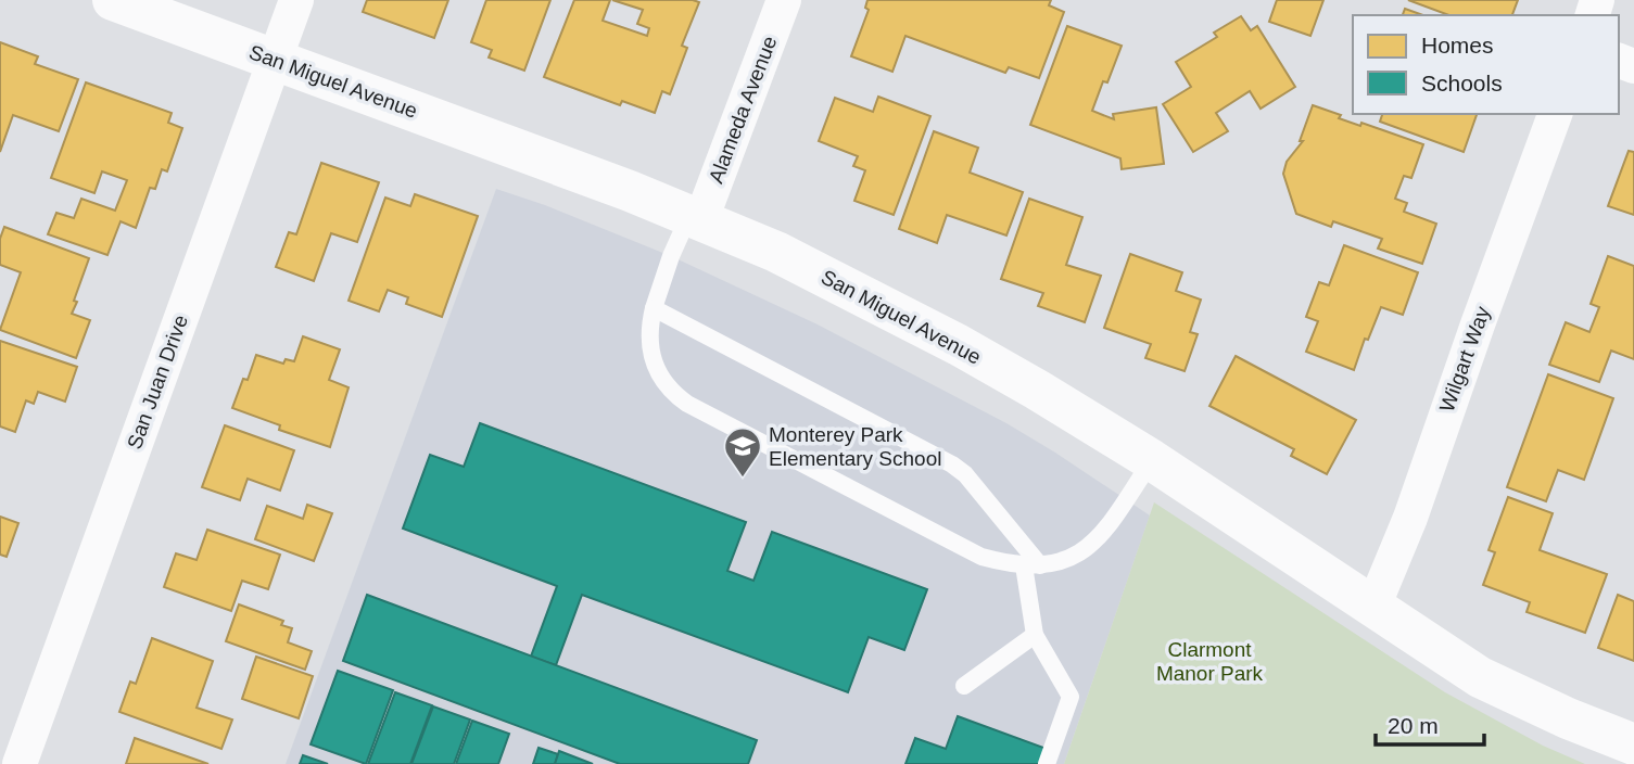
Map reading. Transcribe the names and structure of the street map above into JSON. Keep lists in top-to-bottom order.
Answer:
{
  "streets": {
    "street": [
      "San Miguel Avenue",
      "Alameda Avenue",
      "Wilgart Way",
      "San Juan Drive"
    ]
  },
  "crossings": [
    ["San Miguel Avenue", "Alameda Avenue"],
    ["San Miguel Avenue", "Wilgart Way"],
    ["San Miguel Avenue", "San Juan Drive"]
  ],
  "parks": ["Clarmont Manor Park"],
  "places": {
    "school or university": ["Monterey Park Elementary School"]
  },
  "legend": ["Homes", "Schools"],
  "scale_bar": "20 m"
}
